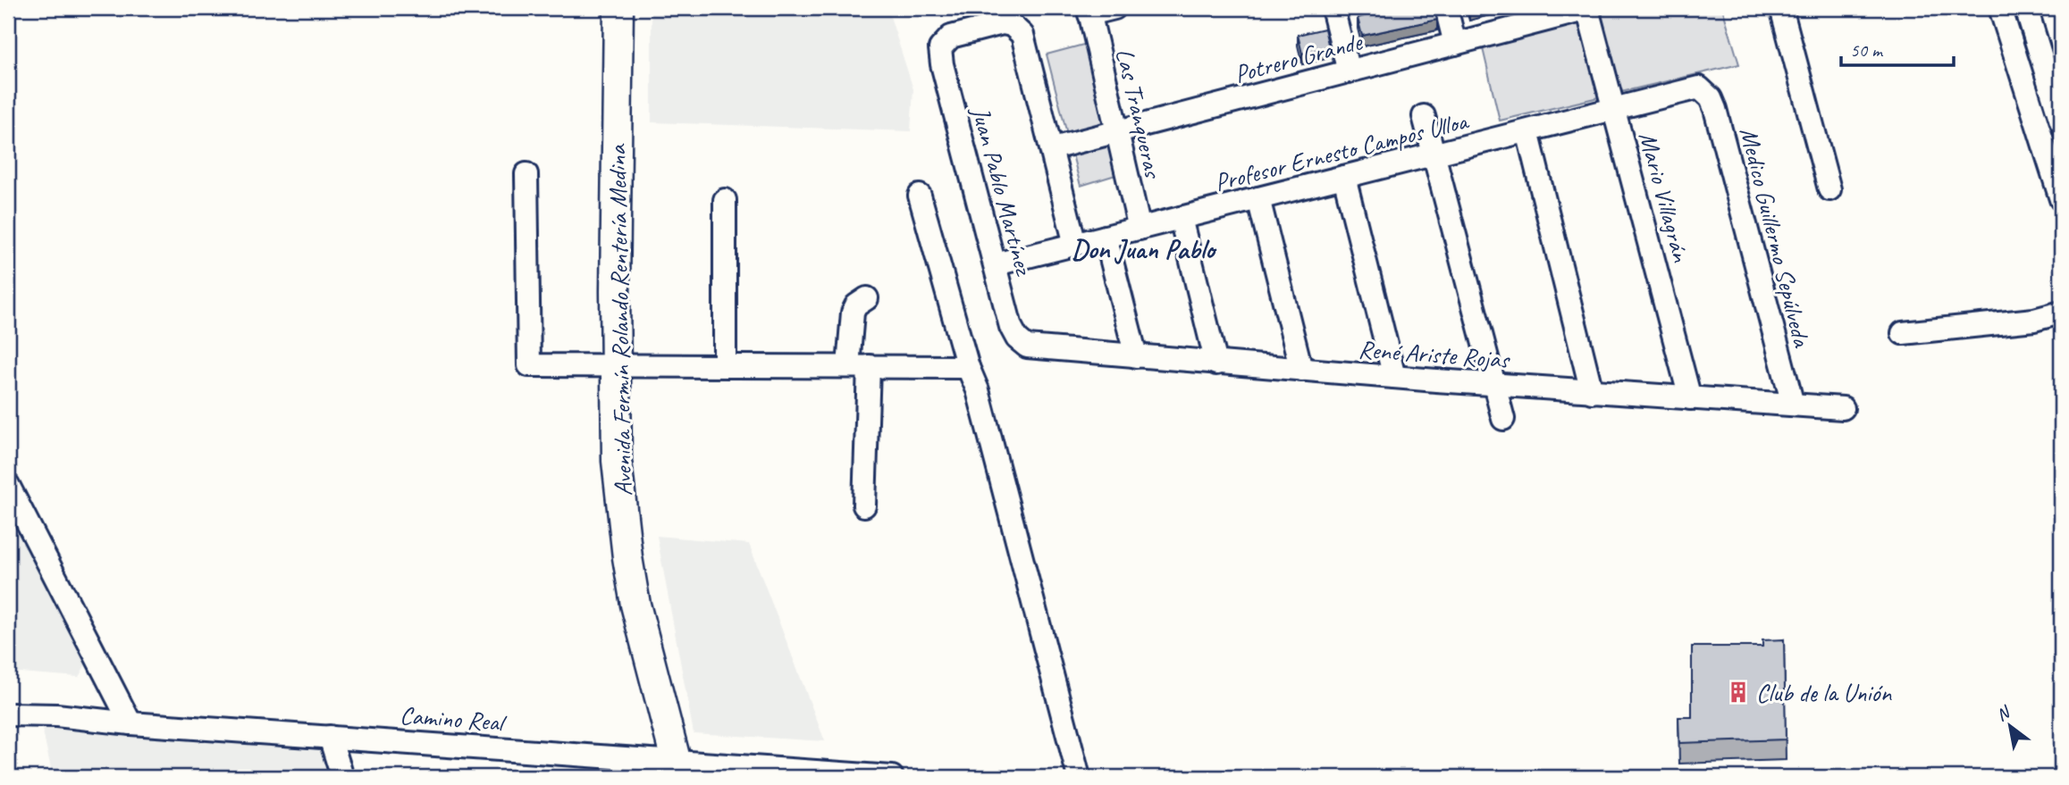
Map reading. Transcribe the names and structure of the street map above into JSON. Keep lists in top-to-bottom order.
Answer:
{
  "streets": {
    "main road": ["Avenida Fermín Rolando Rentería Medina"],
    "street": [
      "Potrero Grande",
      "Las Tranqueras",
      "Profesor Ernesto Campos Ulloa",
      "Juan Pablo Martínez",
      "Mario Villagrán",
      "Medico Guillermo Sepúlveda",
      "René Ariste Rojas",
      "Camino Real"
    ]
  },
  "crossings": [
    ["Potrero Grande", "Las Tranqueras"],
    ["Potrero Grande", "Juan Pablo Martínez"],
    ["Potrero Grande", "Mario Villagrán"],
    ["Las Tranqueras", "Profesor Ernesto Campos Ulloa"],
    ["Profesor Ernesto Campos Ulloa", "Juan Pablo Martínez"],
    ["Profesor Ernesto Campos Ulloa", "Mario Villagrán"],
    ["Profesor Ernesto Campos Ulloa", "Medico Guillermo Sepúlveda"],
    ["Juan Pablo Martínez", "René Ariste Rojas"],
    ["Mario Villagrán", "René Ariste Rojas"],
    ["Medico Guillermo Sepúlveda", "René Ariste Rojas"],
    ["Avenida Fermín Rolando Rentería Medina", "Camino Real"]
  ],
  "districts": ["Don Juan Pablo"],
  "places": {
    "building": ["Club de la Unión"]
  },
  "scale_bar": "50 m",
  "north": "top left"
}
